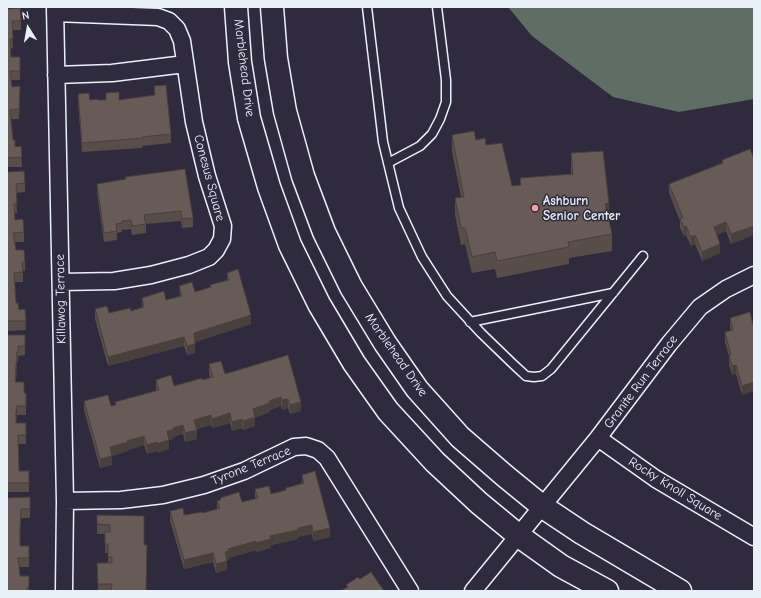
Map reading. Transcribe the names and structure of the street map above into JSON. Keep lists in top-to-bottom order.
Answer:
{
  "streets": {
    "street": [
      "Marblehead Drive",
      "Conesus Square",
      "Killawog Terrace",
      "Granite Run Terrace",
      "Tyrone Terrace",
      "Rocky Knoll Square"
    ]
  },
  "crossings": [
    ["Marblehead Drive", "Granite Run Terrace"],
    ["Conesus Square", "Killawog Terrace"],
    ["Killawog Terrace", "Tyrone Terrace"],
    ["Granite Run Terrace", "Rocky Knoll Square"]
  ],
  "places": ["Ashburn Senior Center"],
  "north": "top"
}
